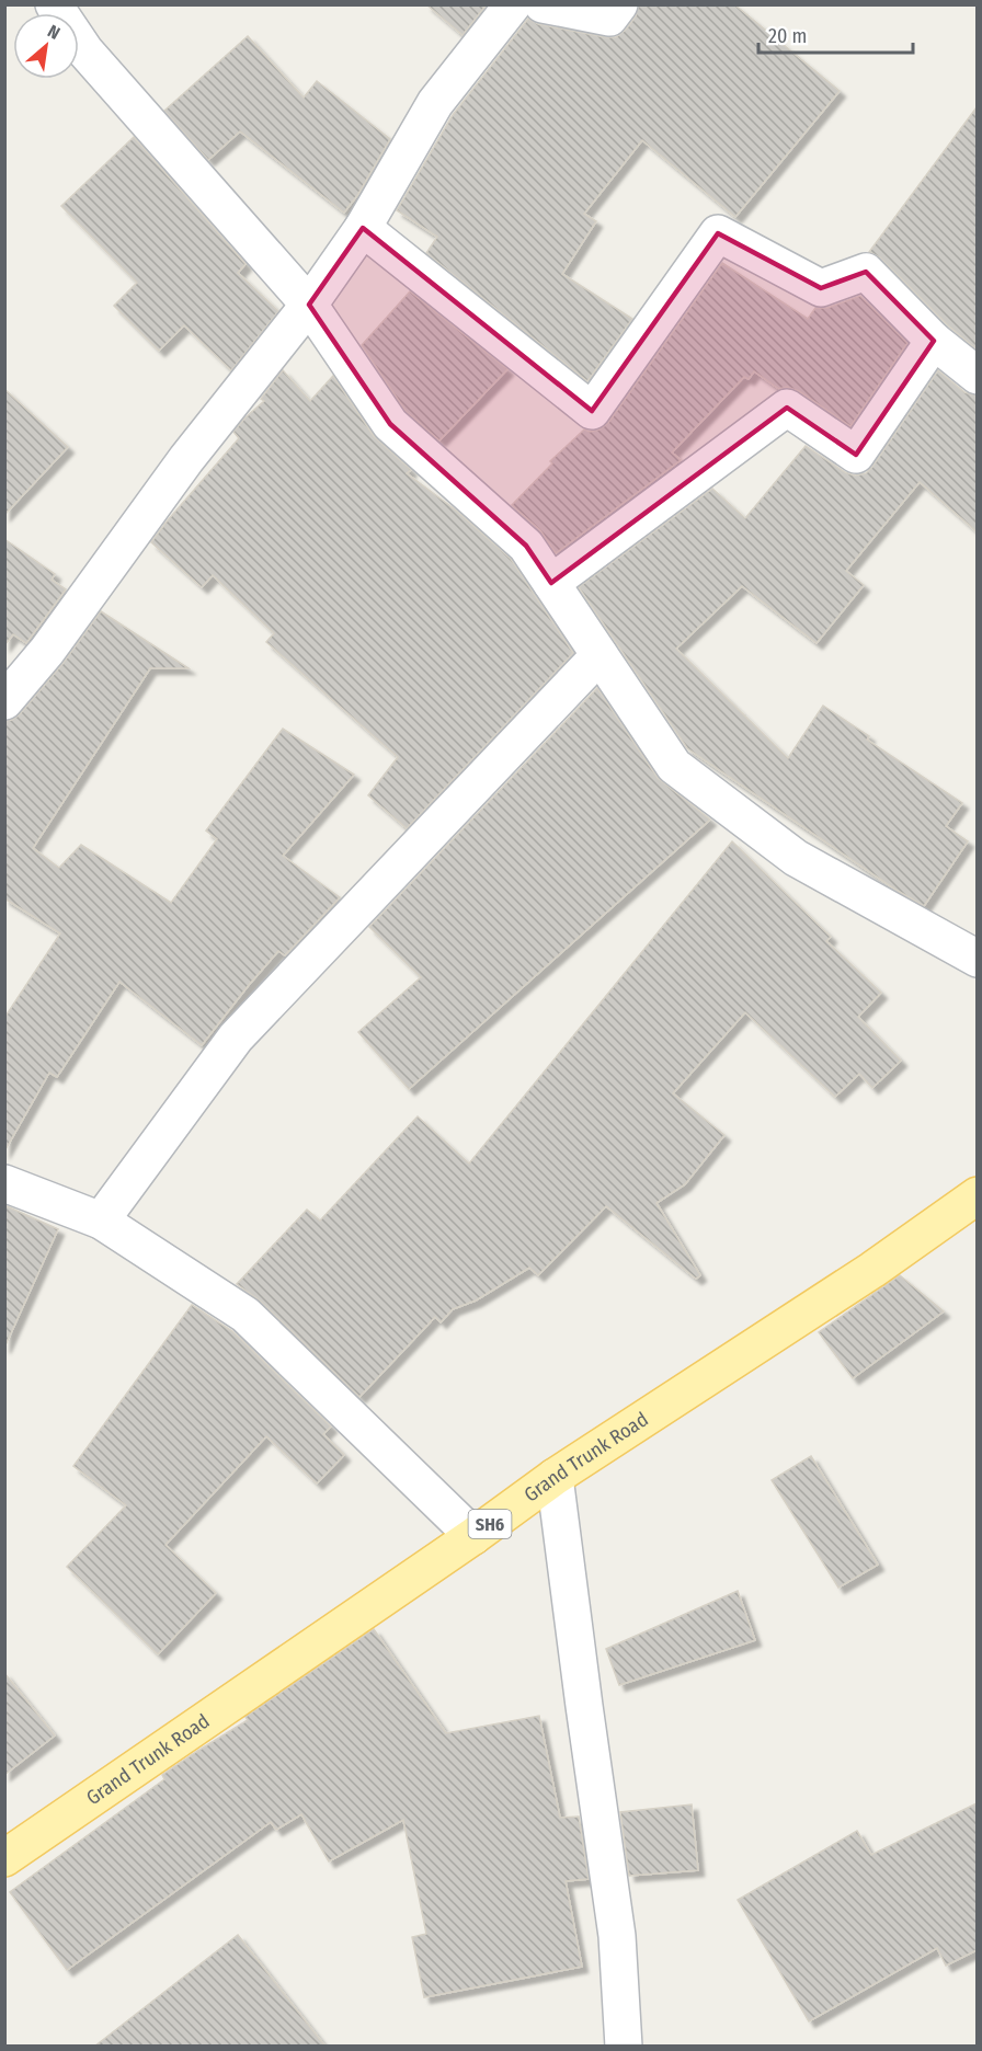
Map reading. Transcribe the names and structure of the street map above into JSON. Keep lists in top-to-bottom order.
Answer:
{
  "streets": {
    "main road": ["Grand Trunk Road", "SH6"]
  },
  "scale_bar": "20 m",
  "north": "top right"
}
